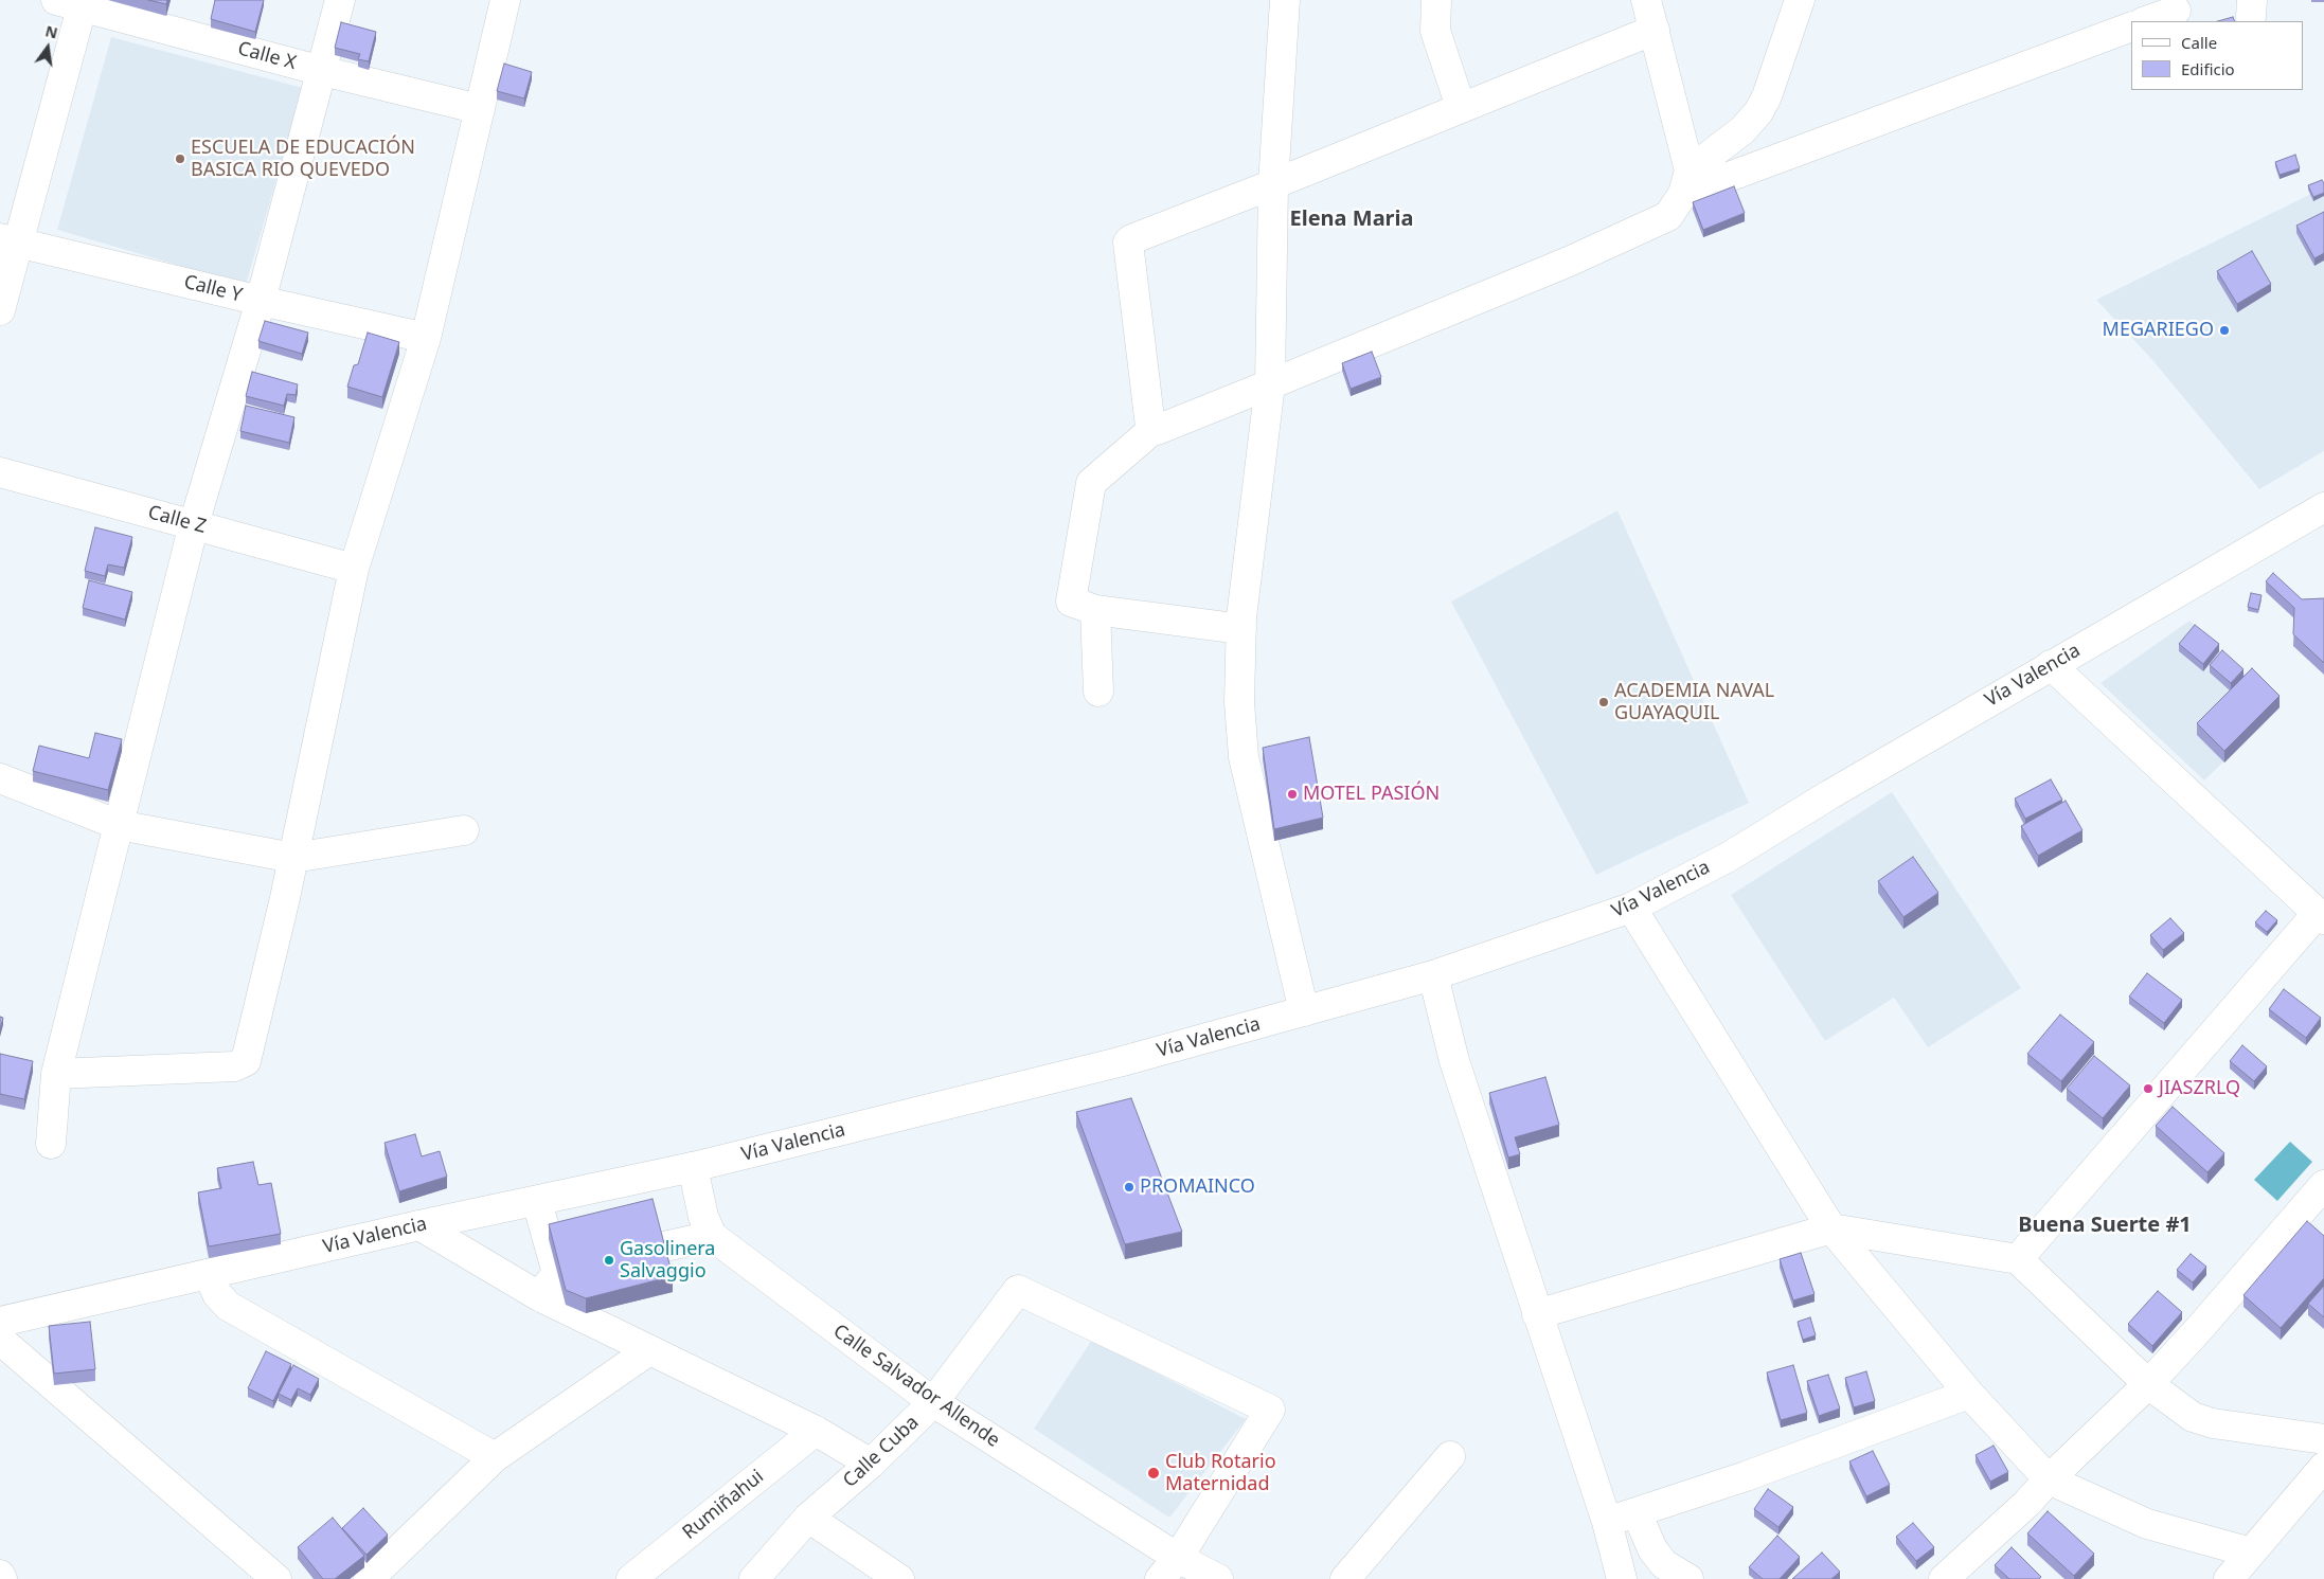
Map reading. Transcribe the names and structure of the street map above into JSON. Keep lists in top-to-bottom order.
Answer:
{
  "streets": {
    "main road": [
      "Calle X",
      "Calle Y",
      "Calle Z",
      "Vía Valencia",
      "Calle Salvador Allende",
      "Calle Cuba",
      "Rumiñahui"
    ]
  },
  "crossings": [
    ["Calle Salvador Allende", "Calle Cuba"]
  ],
  "districts": ["Elena Maria", "Buena Suerte #1"],
  "places": [
    "ESCUELA DE EDUCACIÓN BASICA RIO QUEVEDO",
    "MEGARIEGO",
    "ACADEMIA NAVAL GUAYAQUIL",
    "MOTEL PASIÓN",
    "JIASZRLQ",
    "PROMAINCO",
    "Gasolinera Salvaggio",
    "Club Rotario Maternidad"
  ],
  "legend": ["Calle", "Edificio"],
  "north": "top"
}
